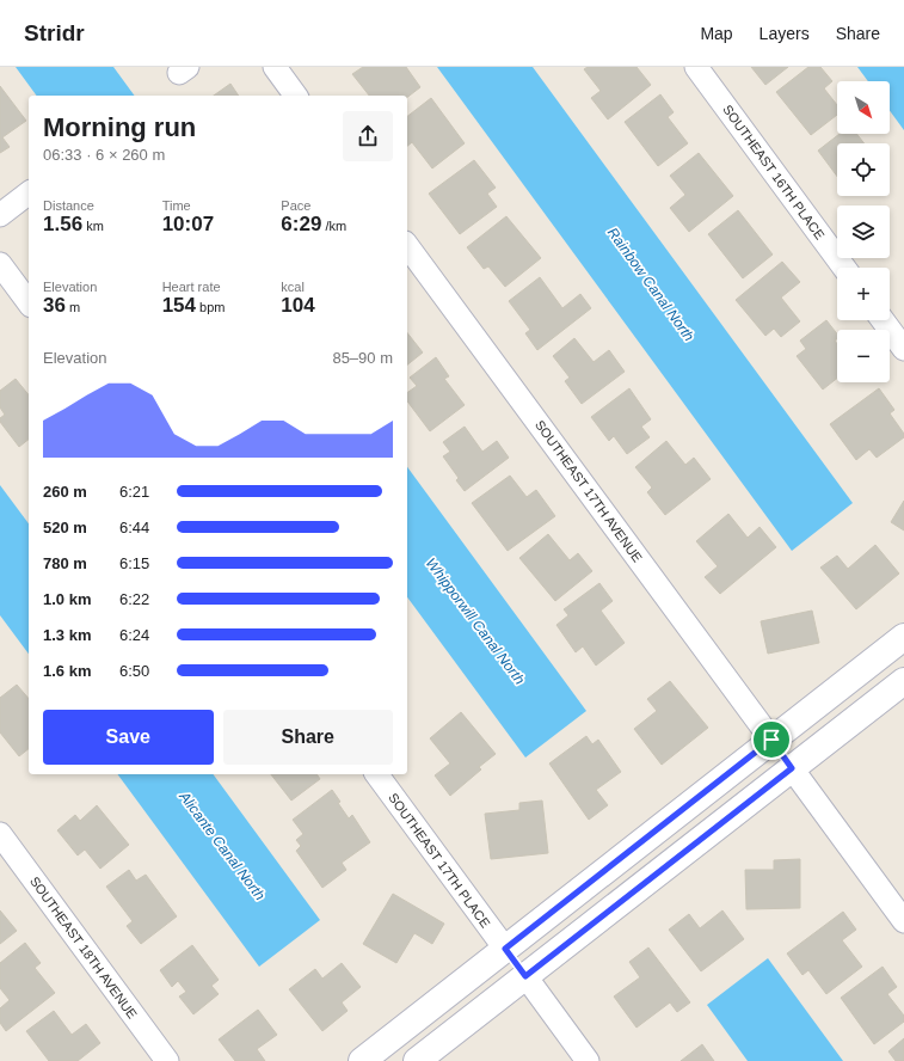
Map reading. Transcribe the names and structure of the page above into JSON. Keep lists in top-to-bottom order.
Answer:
{
  "streets": {
    "street": [
      "SOUTHEAST 16TH PLACE",
      "SOUTHEAST 17TH AVENUE",
      "SOUTHEAST 17TH PLACE",
      "SOUTHEAST 18TH AVENUE"
    ]
  },
  "water": ["Rainbow Canal North", "Whipporwill Canal North", "Alicante Canal North"],
  "north": "bottom right",
  "page": {
    "header": "Stridr",
    "nav": ["Map", "Layers", "Share"],
    "map_buttons": ["+", "−"],
    "heading": ["Morning run", "06:33 · 6 × 260 m"],
    "stats": [
      ["Distance", "1.56 km"],
      ["Time", "10:07"],
      ["Pace", "6:29 /km"],
      ["Elevation", "36 m"],
      ["Heart rate", "154 bpm"],
      ["kcal", "104"]
    ],
    "chart": ["Elevation", "85–90 m"],
    "list": [
      {
        "name": "260 m",
        "note": "6:21"
      },
      {
        "name": "520 m",
        "note": "6:44"
      },
      {
        "name": "780 m",
        "note": "6:15"
      },
      {
        "name": "1.0 km",
        "note": "6:22"
      },
      {
        "name": "1.3 km",
        "note": "6:24"
      },
      {
        "name": "1.6 km",
        "note": "6:50"
      }
    ],
    "buttons": ["Save", "Share"]
  }
}
